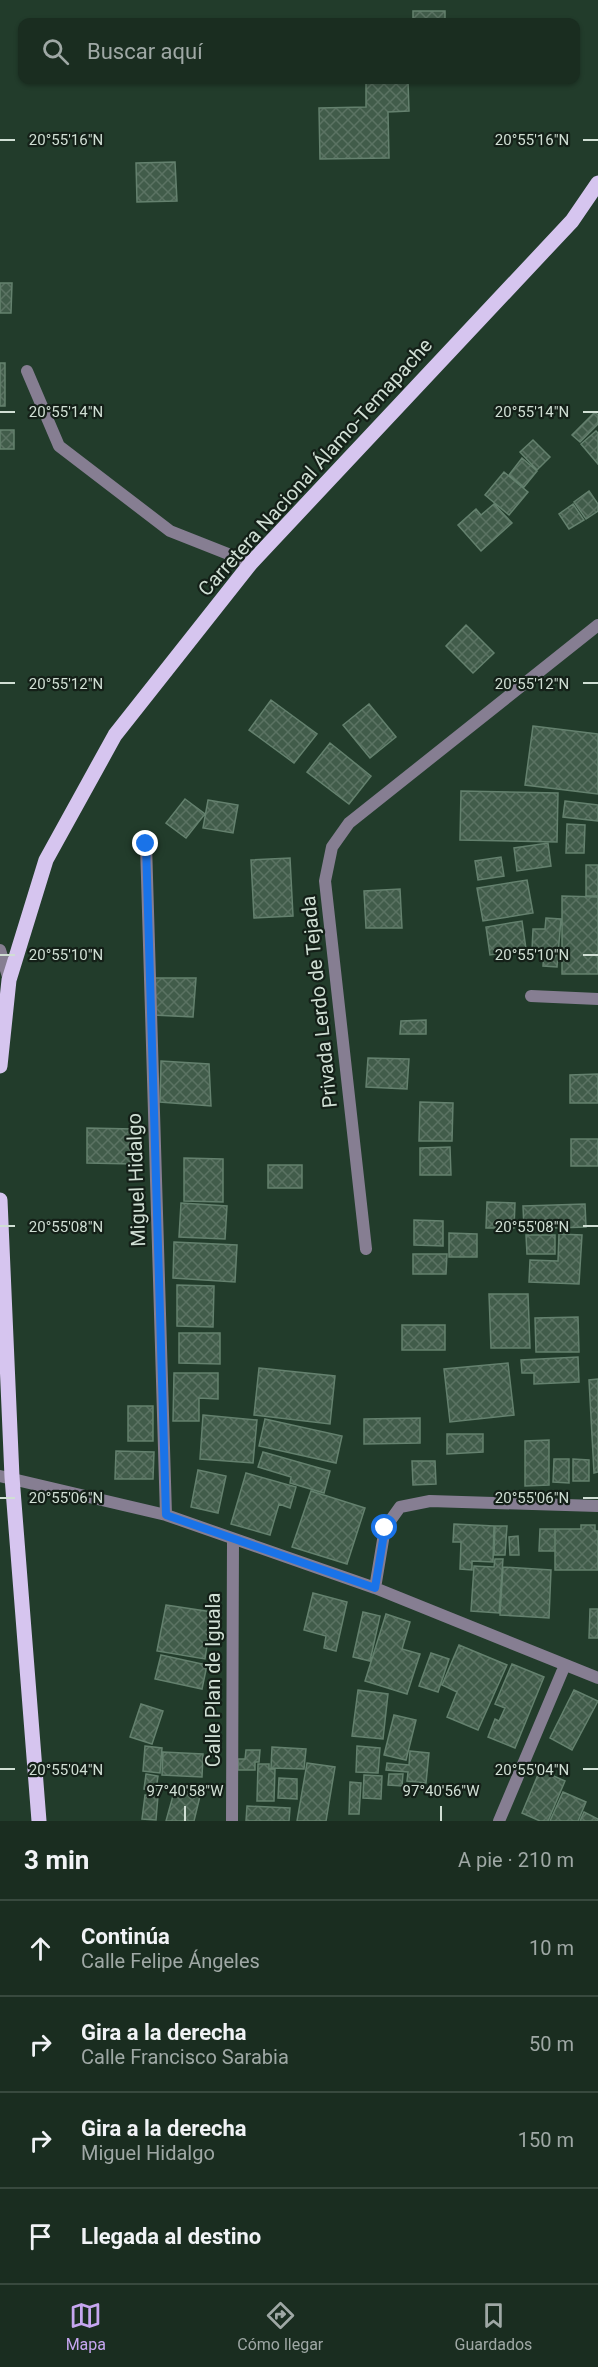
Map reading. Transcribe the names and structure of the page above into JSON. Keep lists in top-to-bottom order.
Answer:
{
  "streets": {
    "main road": ["Carretera Nacional Álamo-Temapache"],
    "street": ["Privada Lerdo de Tejada", "Miguel Hidalgo", "Calle Plan de Iguala"]
  },
  "page": {
    "search": "Buscar aquí",
    "heading": ["3 min", "A pie · 210 m"],
    "list": [
      ["Continúa", "Calle Felipe Ángeles", "10 m"],
      ["Gira a la derecha", "Calle Francisco Sarabia", "50 m"],
      ["Gira a la derecha", "Miguel Hidalgo", "150 m"],
      "Llegada al destino"
    ],
    "nav": ["Mapa", "Cómo llegar", "Guardados"]
  },
  "coordinates": [
    "20°55'16\"N",
    "20°55'14\"N",
    "20°55'12\"N",
    "20°55'10\"N",
    "20°55'08\"N",
    "20°55'06\"N",
    "20°55'04\"N",
    "97°40'58\"W",
    "97°40'56\"W"
  ]
}
